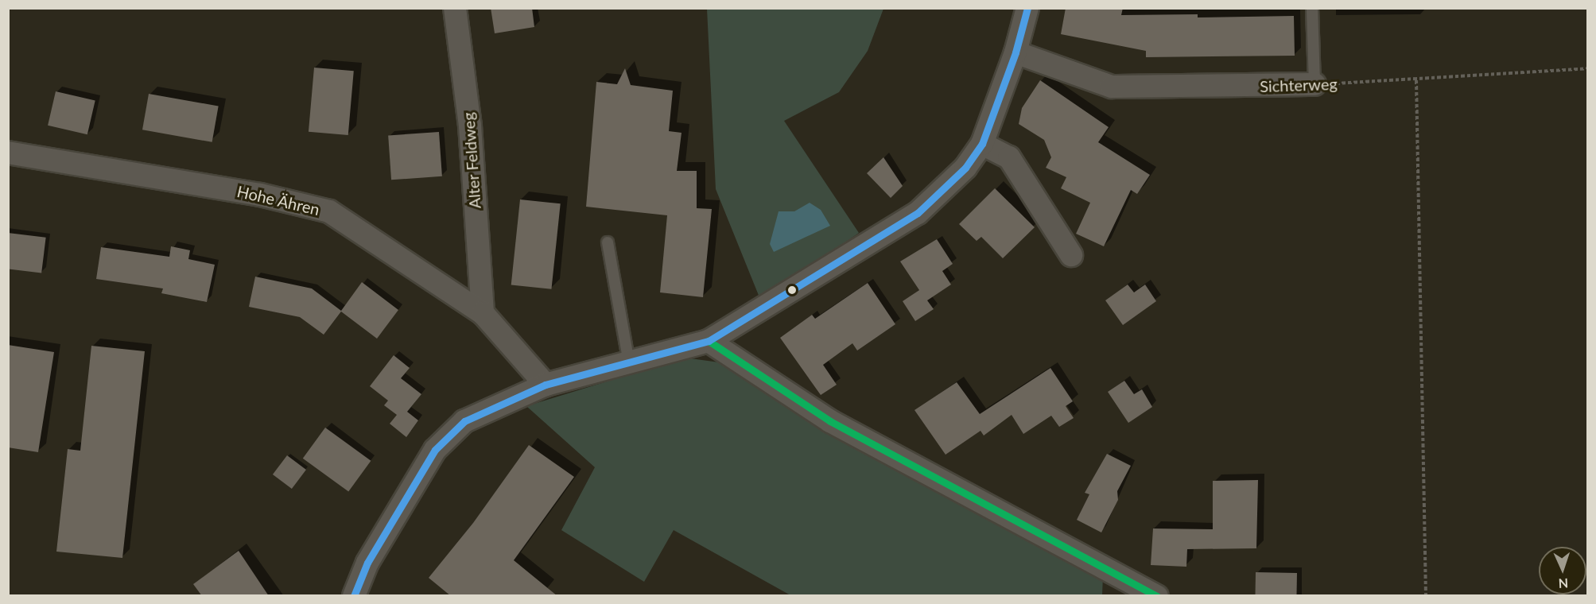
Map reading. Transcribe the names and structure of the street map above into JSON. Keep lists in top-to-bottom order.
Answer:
{
  "streets": {
    "street": ["Sichterweg", "Alter Feldweg", "Hohe Ähren"]
  },
  "crossings": [
    ["Alter Feldweg", "Hohe Ähren"]
  ],
  "north": "bottom"
}
